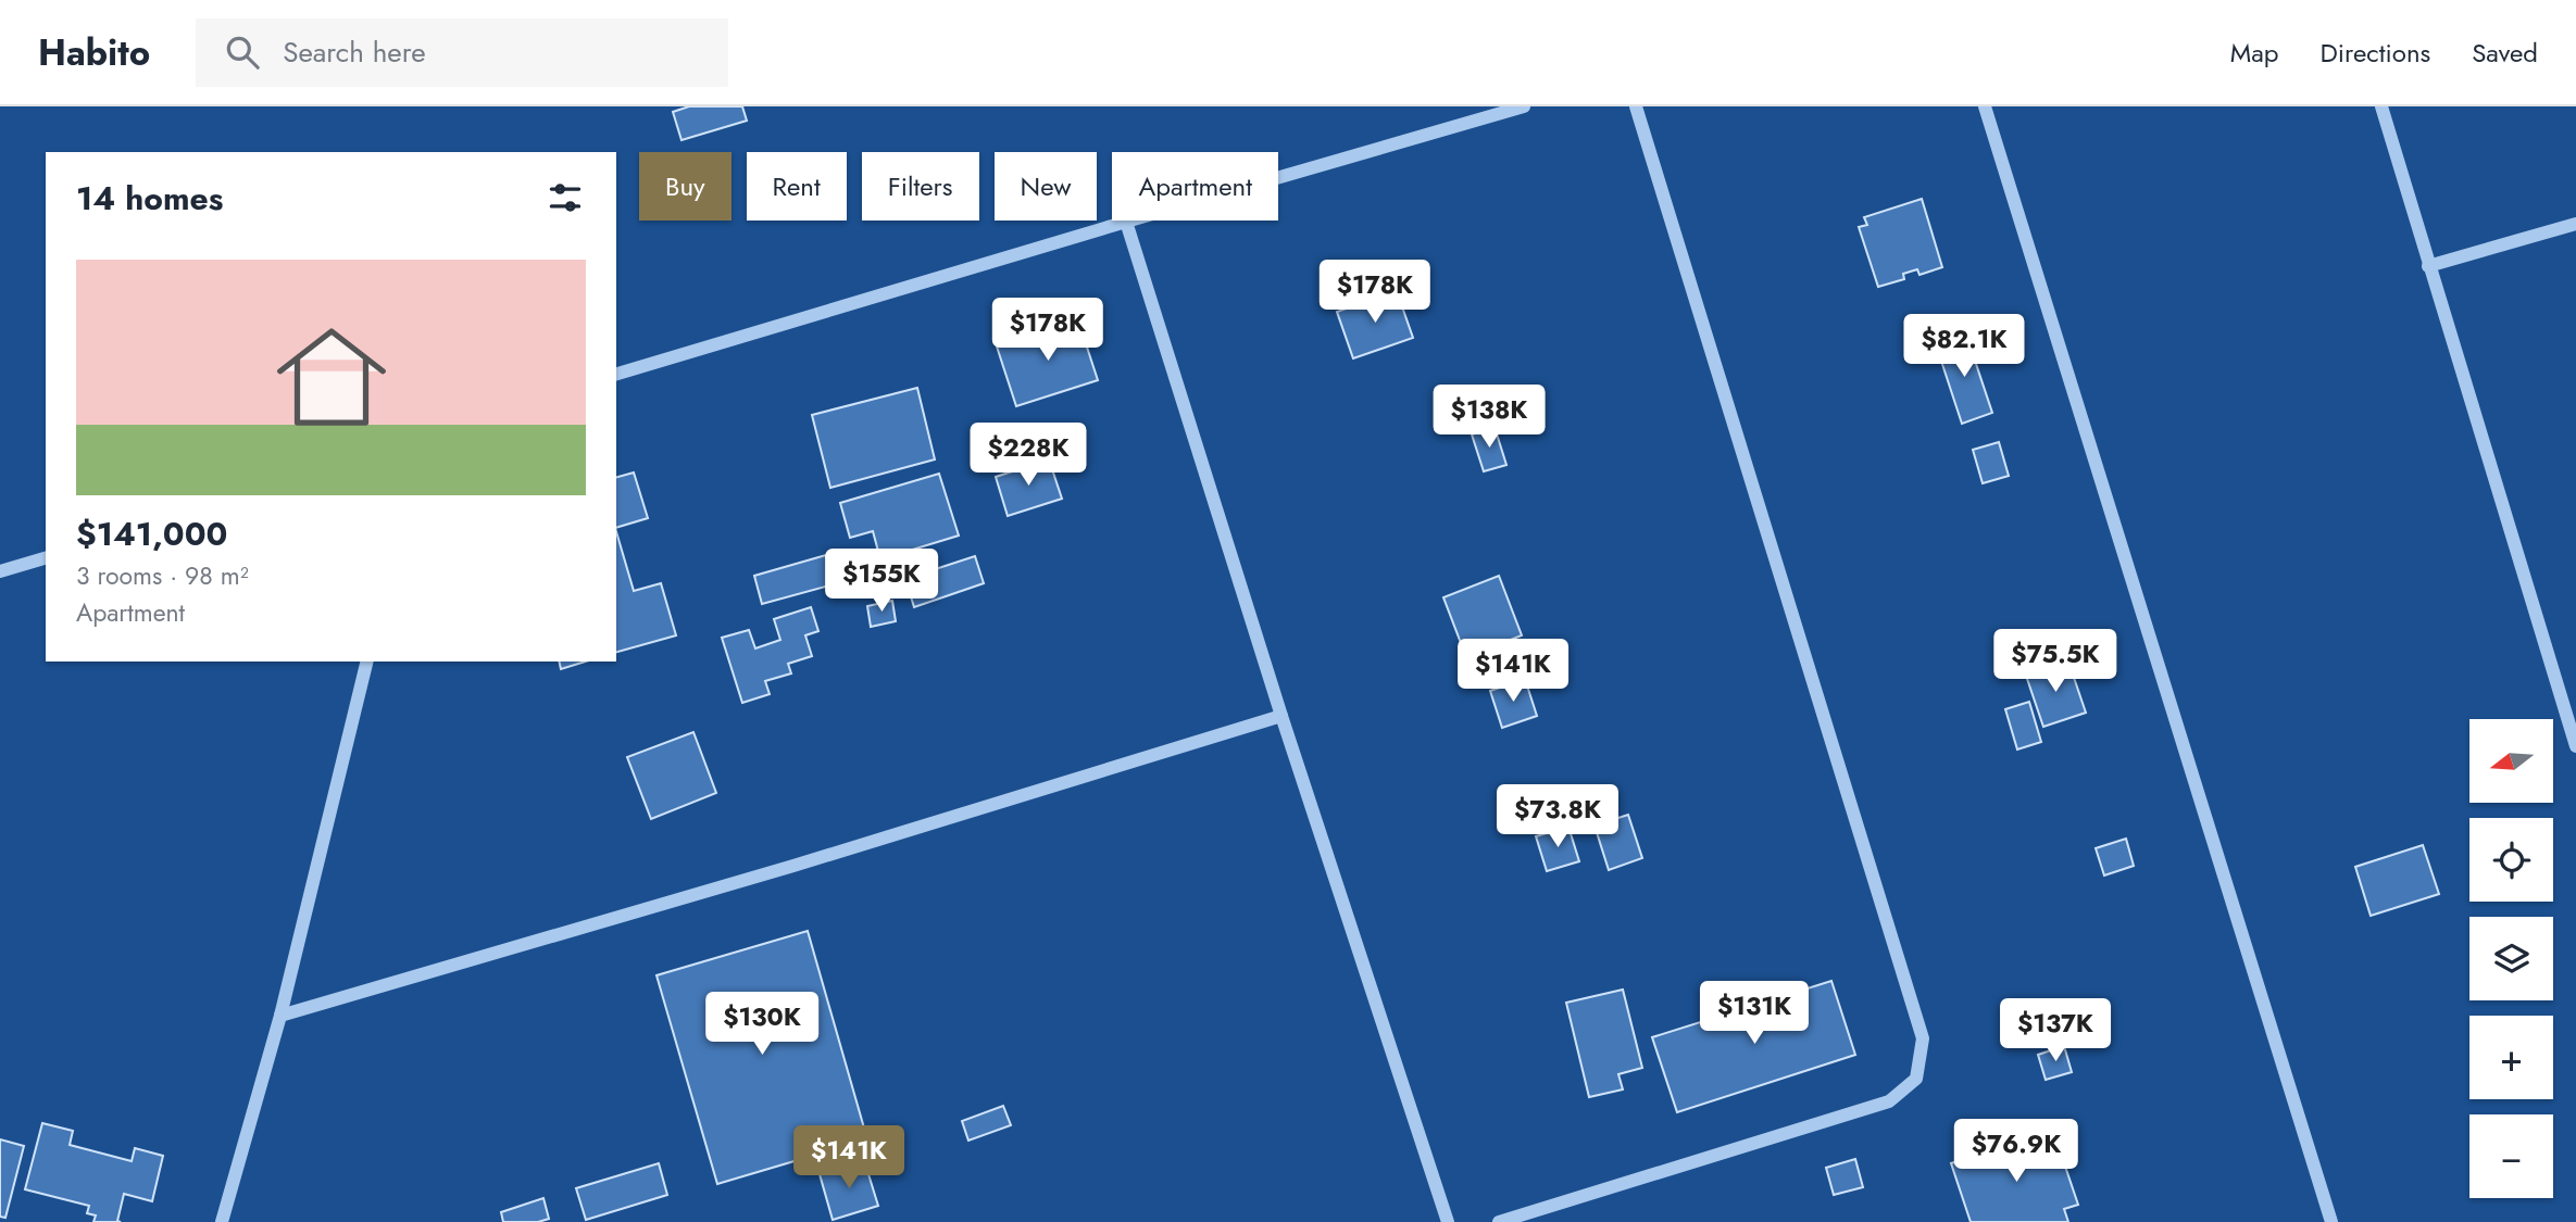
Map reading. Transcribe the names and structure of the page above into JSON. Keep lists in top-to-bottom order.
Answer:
{
  "north": "left",
  "page": {
    "header": "Habito",
    "search": "Search here",
    "nav": ["Map", "Directions", "Saved"],
    "chip": [
      "Buy",
      "Rent",
      "Filters",
      "New",
      "Apartment"
    ],
    "heading": "14 homes",
    "list": [
      {
        "name": "$141,000",
        "note": "3 rooms · 98 m² · Apartment"
      }
    ],
    "price": [
      "$178K",
      "$178K",
      "$82.1K",
      "$138K",
      "$228K",
      "$155K",
      "$75.5K",
      "$141K",
      "$73.8K",
      "$131K",
      "$130K",
      "$137K",
      "$76.9K",
      "$141K"
    ],
    "map_buttons": ["+", "−"]
  }
}
